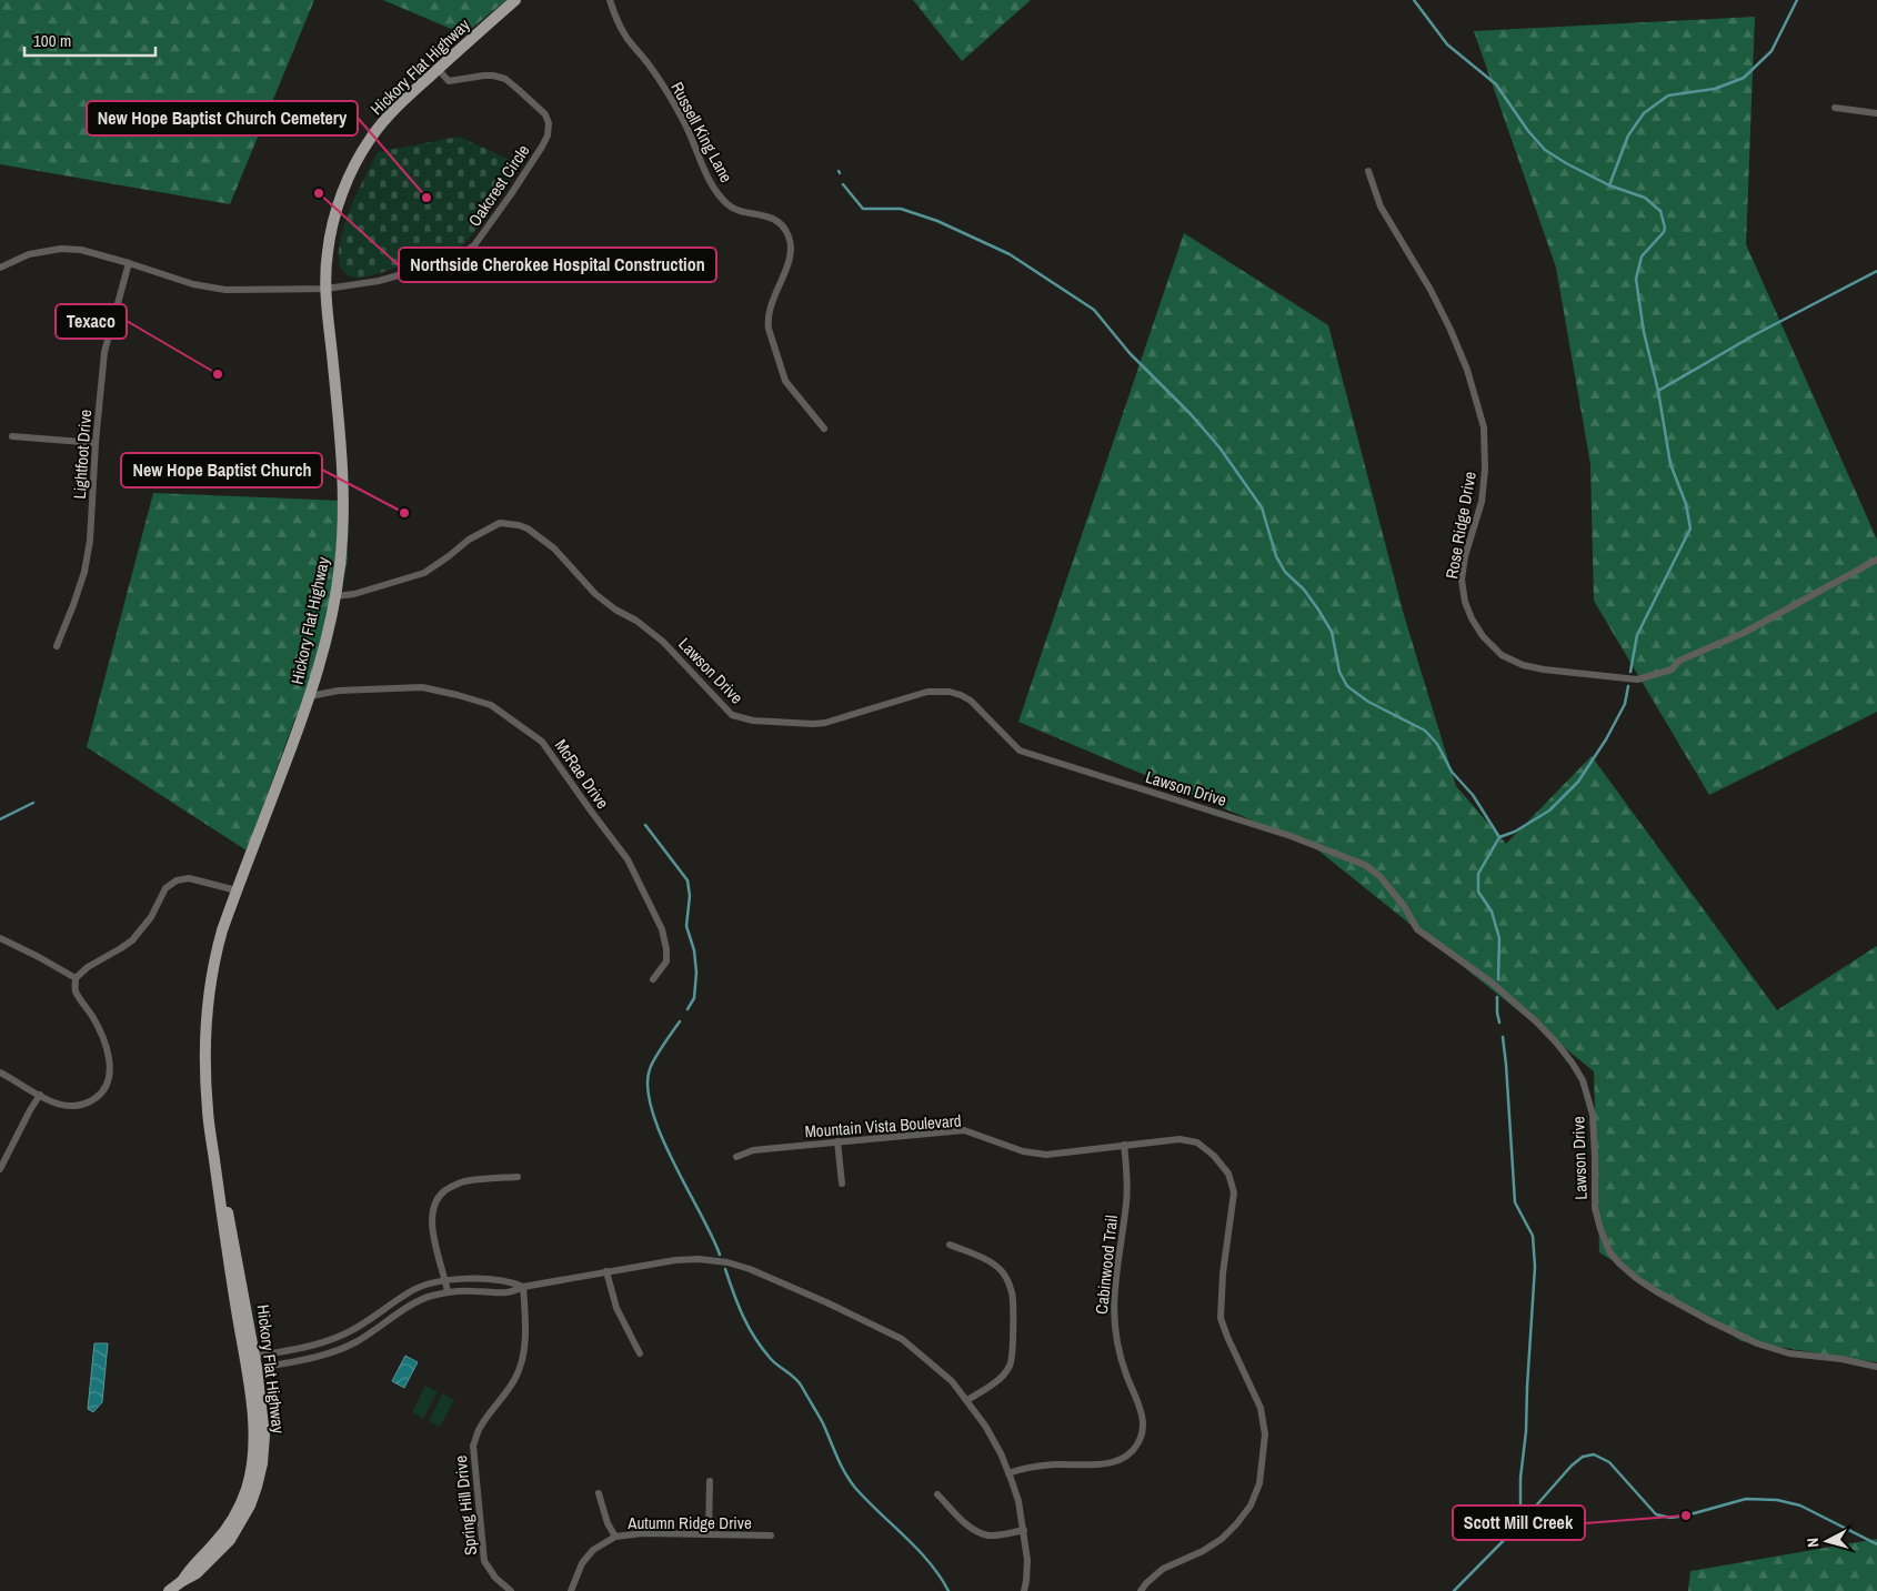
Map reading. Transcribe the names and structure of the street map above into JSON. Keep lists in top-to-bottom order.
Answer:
{
  "streets": {
    "main road": ["Hickory Flat Highway"],
    "street": [
      "Russell King Lane",
      "Oakcrest Circle",
      "Lightfoot Drive",
      "Rose Ridge Drive",
      "Lawson Drive",
      "McRae Drive",
      "Mountain Vista Boulevard",
      "Cabinwood Trail",
      "Spring Hill Drive",
      "Autumn Ridge Drive"
    ]
  },
  "crossings": [
    ["Hickory Flat Highway", "Oakcrest Circle"],
    ["Hickory Flat Highway", "Lawson Drive"],
    ["Hickory Flat Highway", "McRae Drive"],
    ["Mountain Vista Boulevard", "Cabinwood Trail"]
  ],
  "places": [
    "Northside Cherokee Hospital Construction",
    "New Hope Baptist Church Cemetery",
    "Texaco",
    "New Hope Baptist Church",
    "Scott Mill Creek"
  ],
  "scale_bar": "100 m",
  "north": "left"
}
